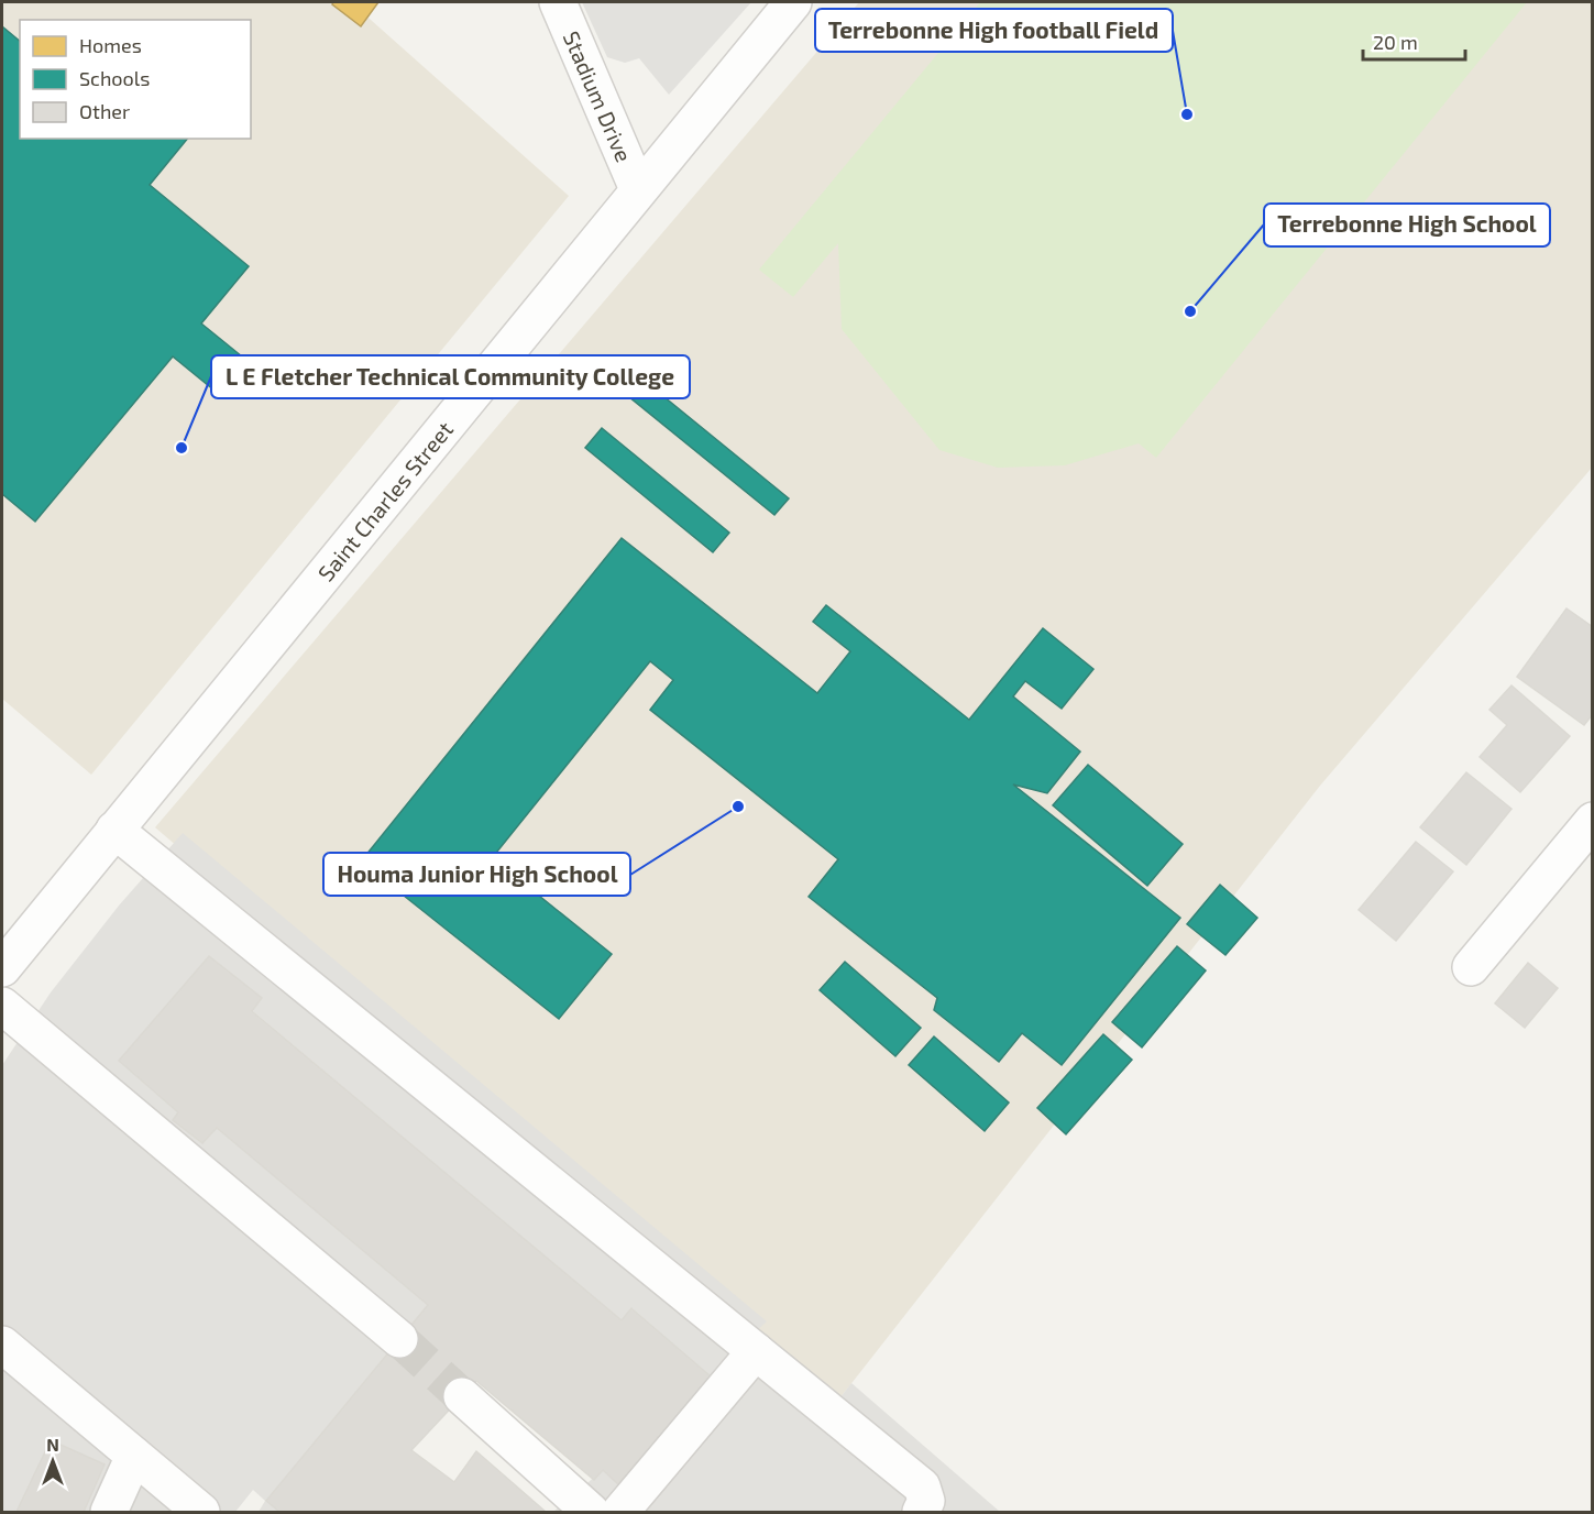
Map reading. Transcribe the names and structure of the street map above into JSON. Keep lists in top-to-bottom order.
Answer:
{
  "streets": {
    "street": ["Stadium Drive", "Saint Charles Street"]
  },
  "crossings": [
    ["Stadium Drive", "Saint Charles Street"]
  ],
  "places": [
    "Terrebonne High football Field",
    "Terrebonne High School",
    "L E Fletcher Technical Community College",
    "Houma Junior High School"
  ],
  "legend": ["Homes", "Schools", "Other"],
  "scale_bar": "20 m",
  "north": "top"
}
